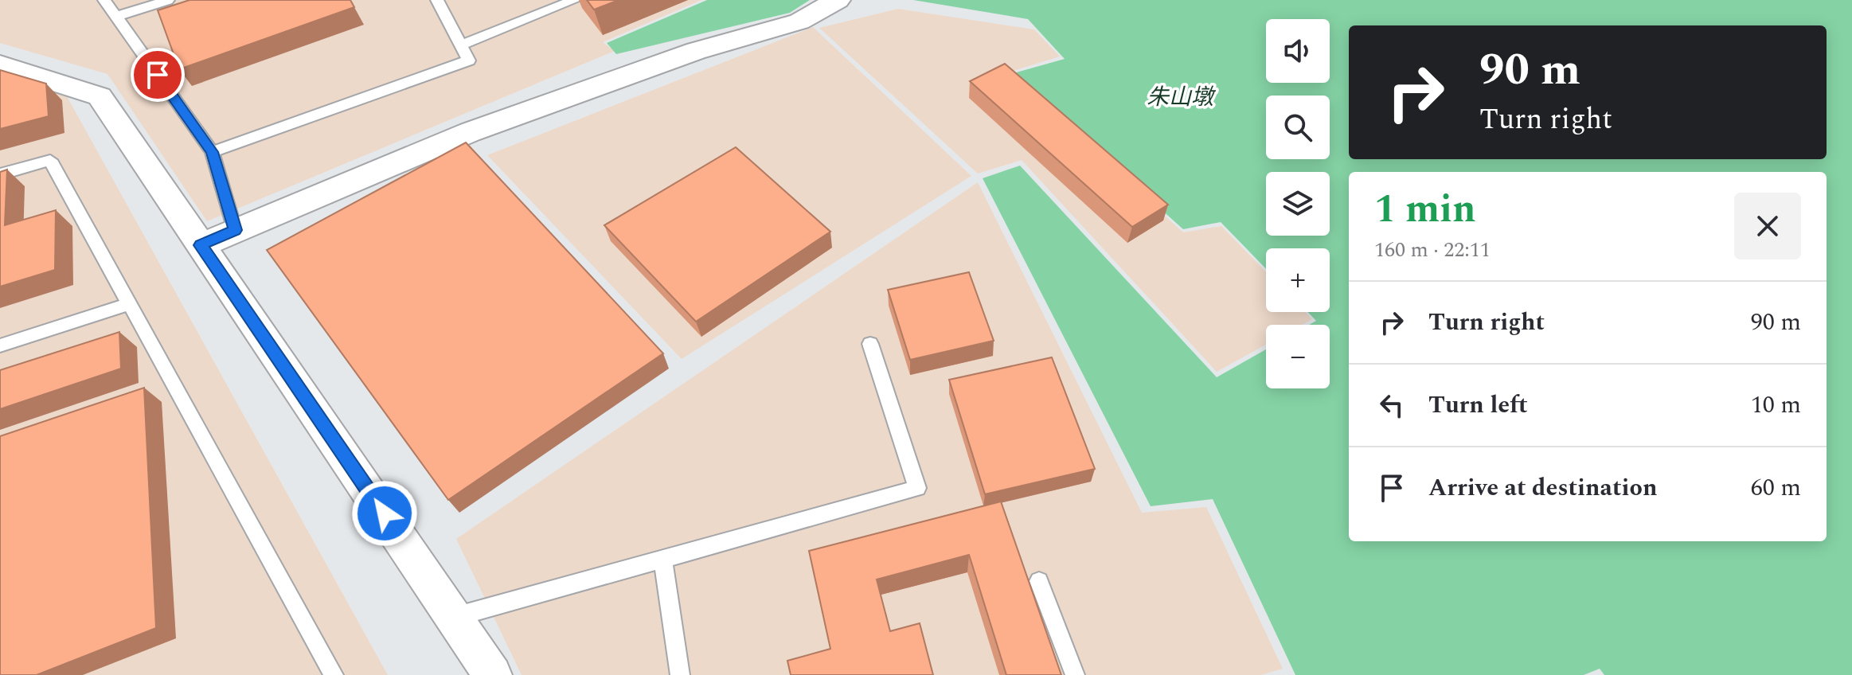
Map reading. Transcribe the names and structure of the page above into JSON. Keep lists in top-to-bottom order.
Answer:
{
  "parks": ["朱山墩"],
  "page": {
    "map_buttons": ["+", "−"],
    "turn": ["90 m", "Turn right"],
    "heading": ["1 min", "160 m · 22:11"],
    "list": [
      {
        "name": "Turn right",
        "value": "90 m"
      },
      {
        "name": "Turn left",
        "value": "10 m"
      },
      {
        "name": "Arrive at destination",
        "value": "60 m"
      }
    ]
  }
}
